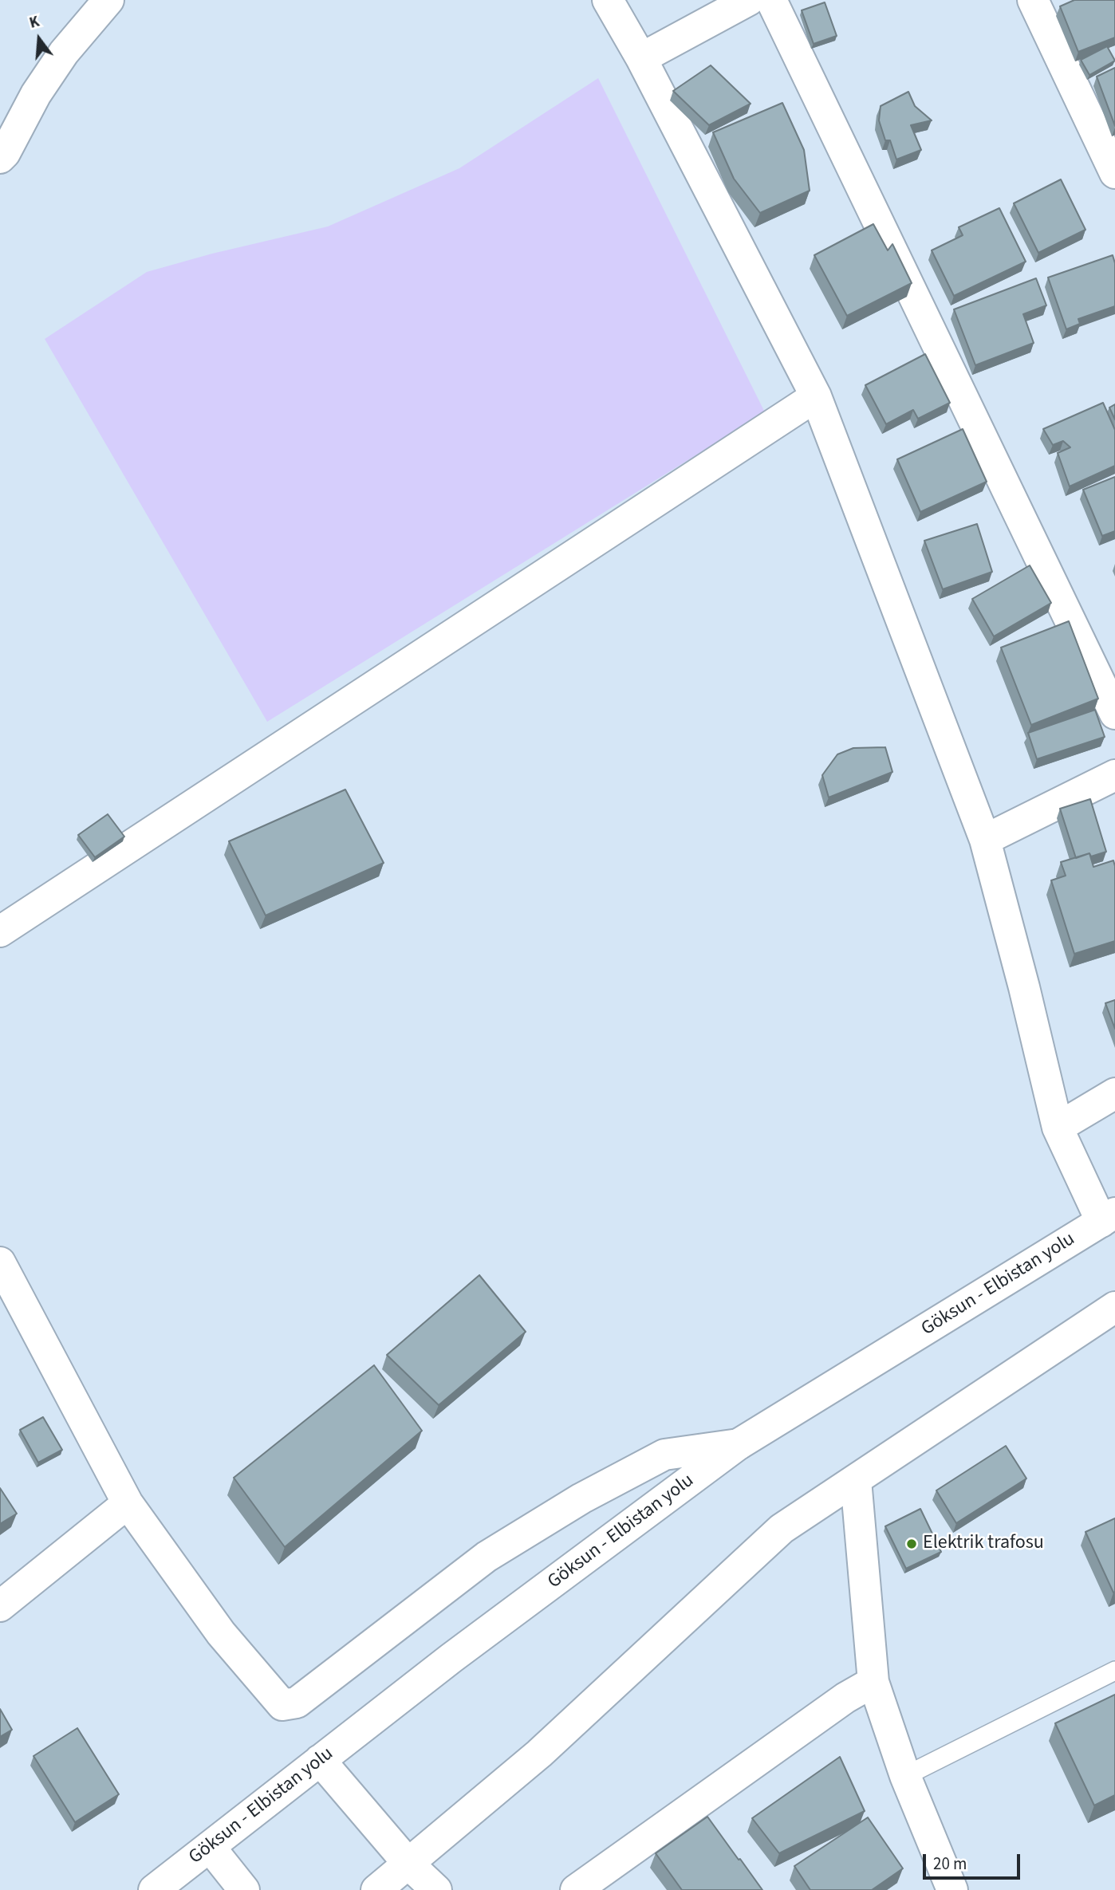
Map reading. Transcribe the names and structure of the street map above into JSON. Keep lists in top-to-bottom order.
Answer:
{
  "streets": {
    "main road": ["Göksun - Elbistan yolu"]
  },
  "places": ["Elektrik trafosu"],
  "scale_bar": "20 m",
  "north": "top"
}
